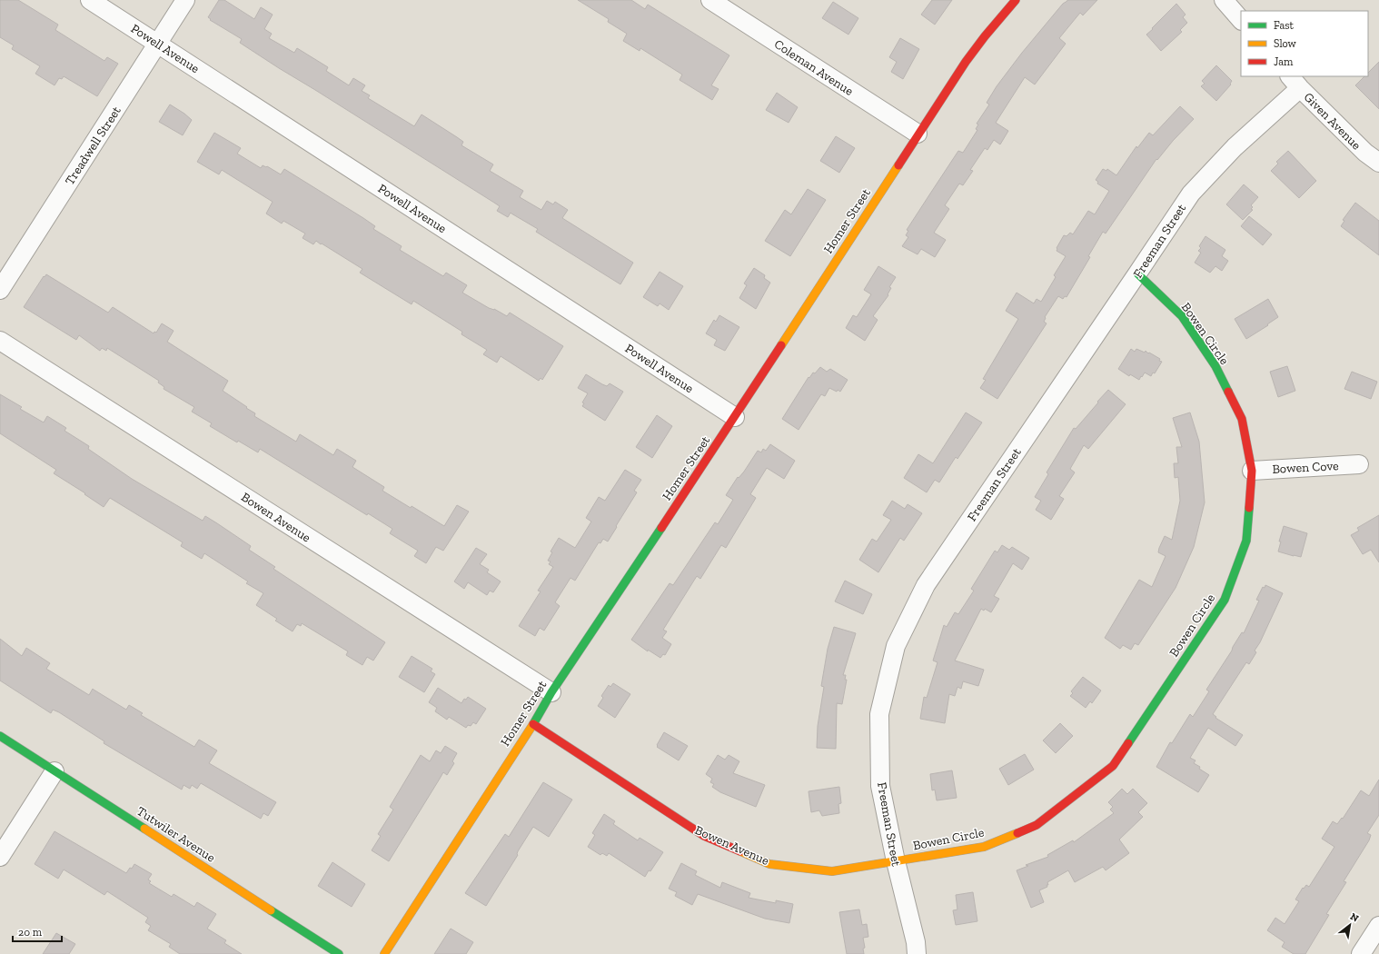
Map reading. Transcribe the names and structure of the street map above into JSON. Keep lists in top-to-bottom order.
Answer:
{
  "streets": {
    "street": [
      "Powell Avenue",
      "Coleman Avenue",
      "Given Avenue",
      "Treadwell Street",
      "Homer Street",
      "Freeman Street",
      "Bowen Circle",
      "Bowen Cove",
      "Bowen Avenue",
      "Tutwiler Avenue"
    ]
  },
  "crossings": [
    ["Powell Avenue", "Treadwell Street"],
    ["Powell Avenue", "Homer Street"],
    ["Coleman Avenue", "Homer Street"],
    ["Given Avenue", "Freeman Street"],
    ["Homer Street", "Bowen Avenue"],
    ["Freeman Street", "Bowen Circle"],
    ["Freeman Street", "Bowen Avenue"],
    ["Bowen Circle", "Bowen Cove"],
    ["Bowen Circle", "Bowen Avenue"]
  ],
  "legend": ["Fast", "Slow", "Jam"],
  "scale_bar": "20 m",
  "north": "top right"
}
